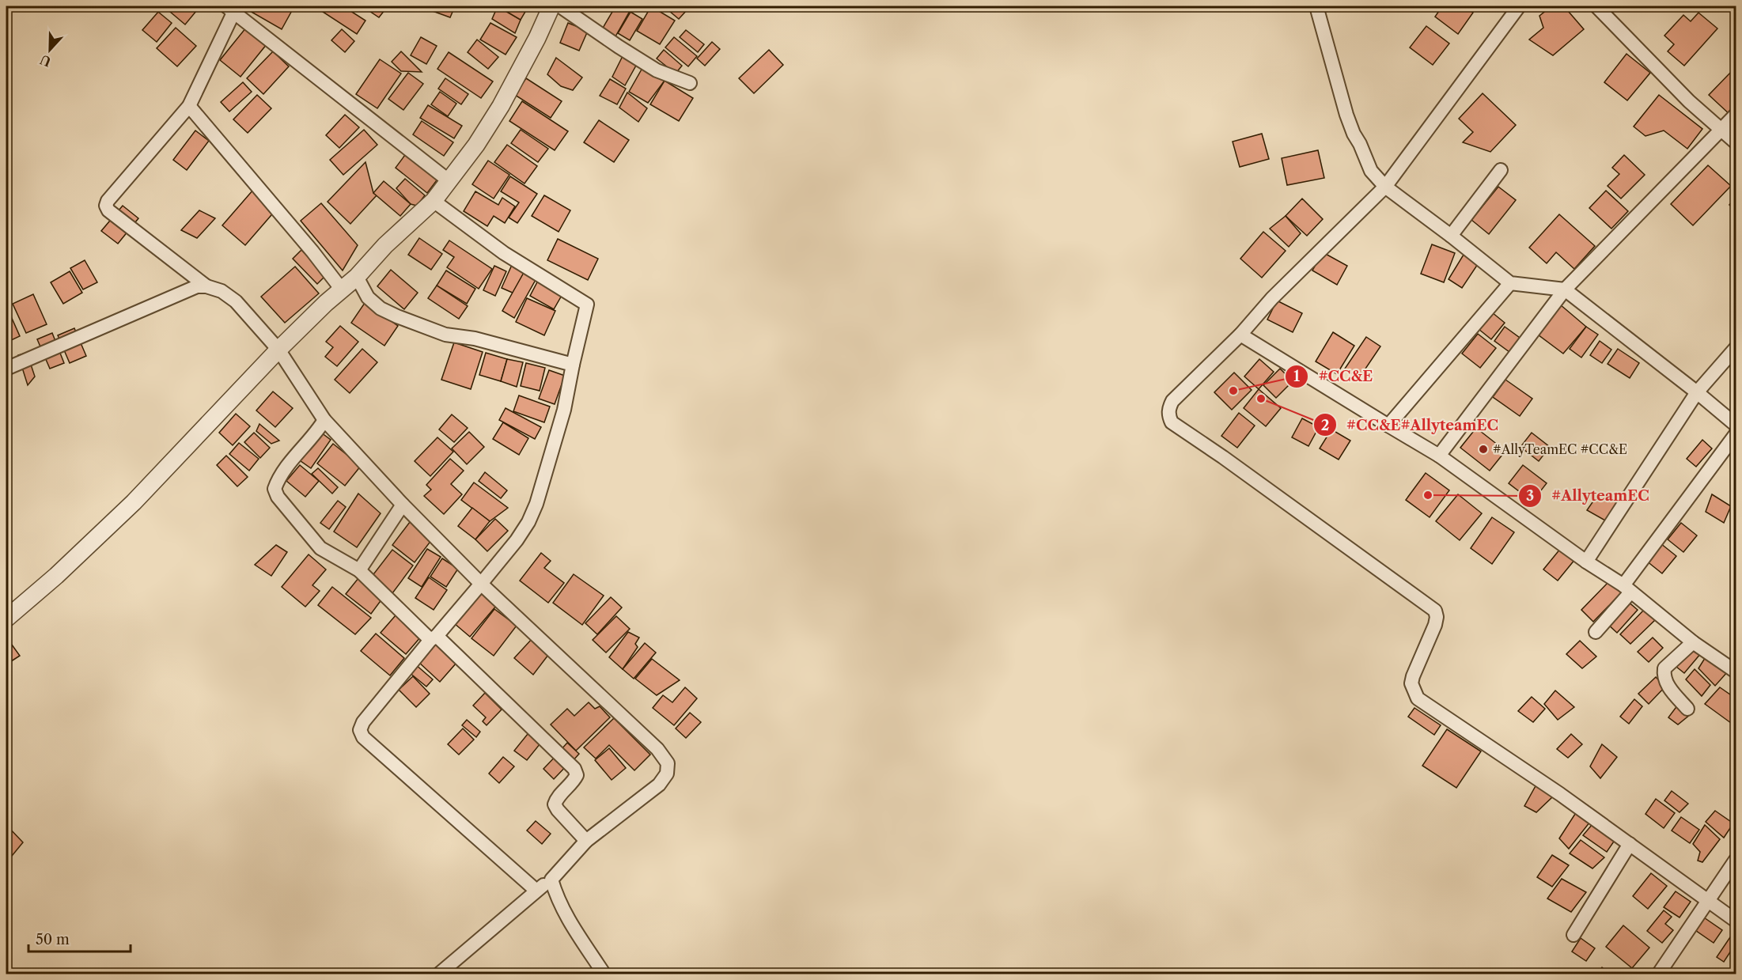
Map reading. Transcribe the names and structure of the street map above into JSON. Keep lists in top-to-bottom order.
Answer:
{
  "places": [
    "#CC&E",
    "#CC&E#AllyteamEC",
    "#AllyTeamEC #CC&E",
    "#AllyteamEC"
  ],
  "scale_bar": "50 m",
  "north": "bottom"
}
